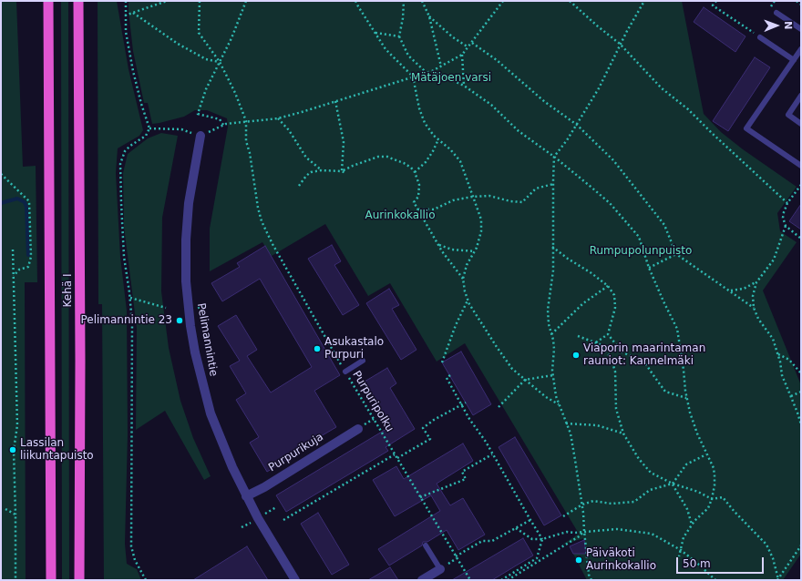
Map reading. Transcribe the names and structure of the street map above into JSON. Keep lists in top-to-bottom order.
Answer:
{
  "streets": {
    "highway": ["Kehä I"],
    "street": ["Pelimannintie", "Purpurikuja"],
    "path": ["Purpuripolku"]
  },
  "crossings": [
    ["Pelimannintie", "Purpurikuja"]
  ],
  "parks": ["Mätäjoen varsi", "Aurinkokallio", "Rumpupolunpuisto"],
  "places": [
    "Pelimannintie 23",
    "Asukastalo Purpuri",
    "Viaporin maarintaman rauniot: Kannelmäki",
    "Lassilan liikuntapuisto",
    "Päiväkoti Aurinkokallio"
  ],
  "scale_bar": "50 m",
  "north": "right"
}
